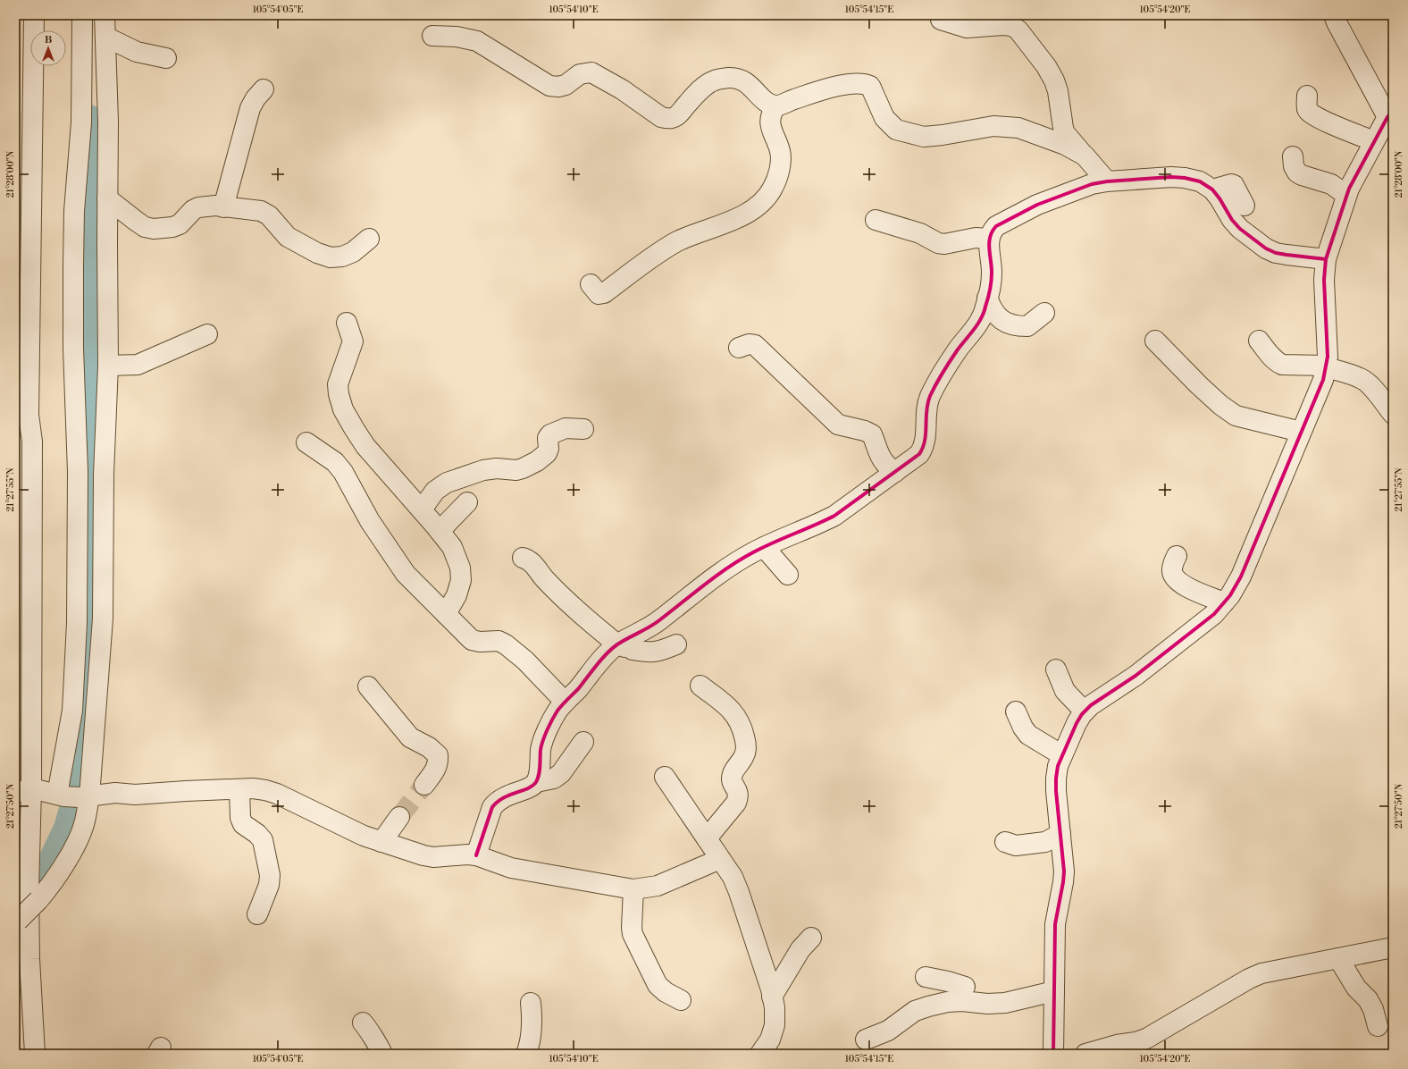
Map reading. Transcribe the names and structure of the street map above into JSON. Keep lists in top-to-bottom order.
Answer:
{
  "north": "top",
  "coordinates": [
    "105°54'05\"E",
    "105°54'10\"E",
    "105°54'15\"E",
    "105°54'20\"E",
    "21°28'00\"N",
    "21°27'55\"N",
    "21°27'50\"N"
  ]
}
